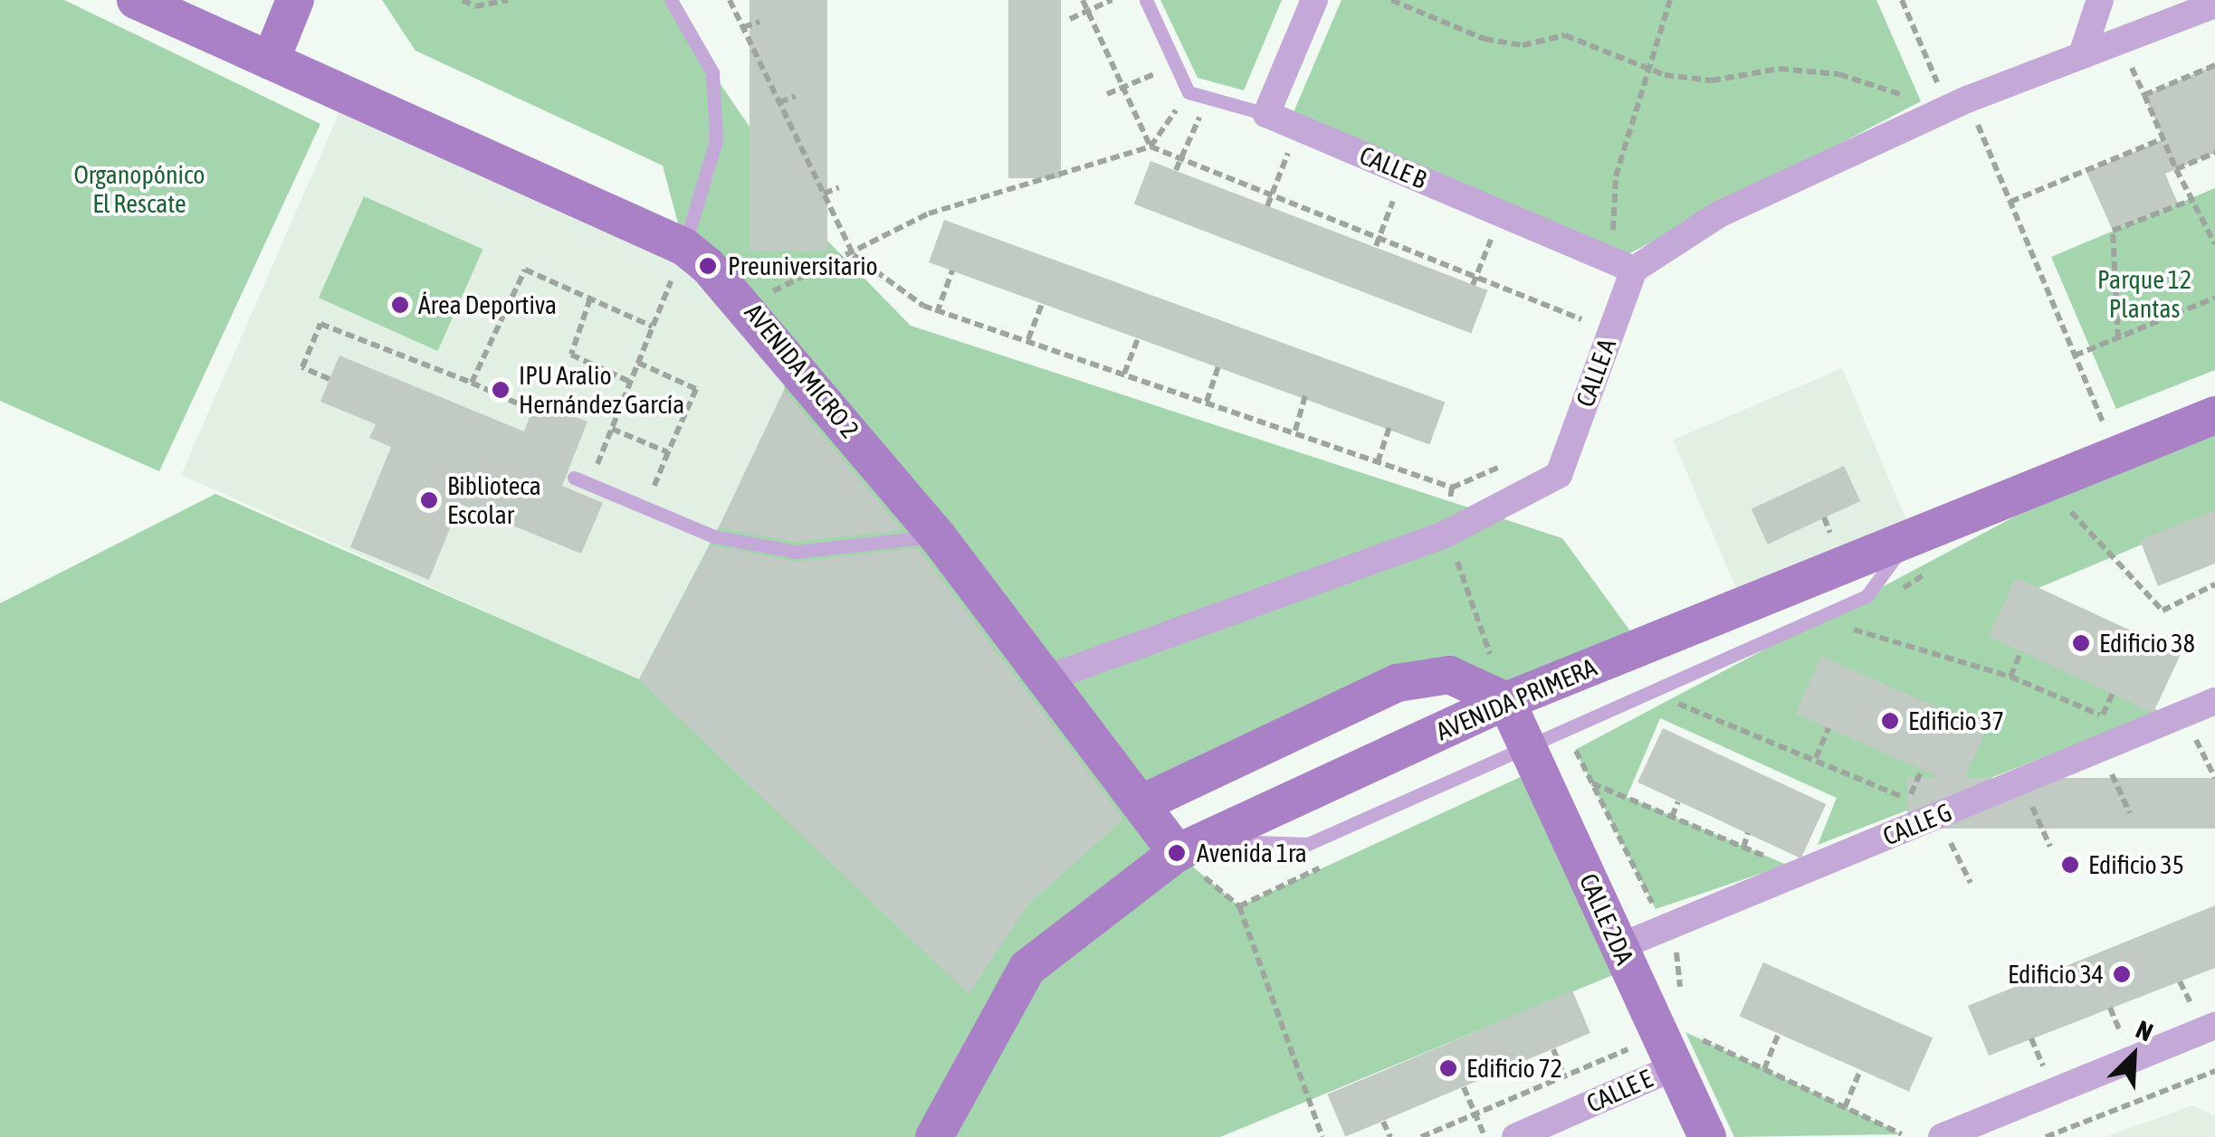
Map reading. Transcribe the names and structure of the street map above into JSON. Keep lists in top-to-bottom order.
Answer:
{
  "streets": {
    "street": [
      "CALLE B",
      "AVENIDA MICRO 2",
      "CALLE A",
      "AVENIDA PRIMERA",
      "CALLE G",
      "CALLE 2DA",
      "CALLE E"
    ]
  },
  "crossings": [
    ["CALLE B", "CALLE A"],
    ["AVENIDA MICRO 2", "CALLE A"],
    ["AVENIDA MICRO 2", "AVENIDA PRIMERA"],
    ["AVENIDA PRIMERA", "CALLE 2DA"],
    ["CALLE G", "CALLE 2DA"],
    ["CALLE 2DA", "CALLE E"]
  ],
  "parks": ["Organopónico El Rescate", "Parque 12 Plantas"],
  "places": [
    "Preuniversitario",
    "Área Deportiva",
    "IPU Aralio Hernández García",
    "Biblioteca Escolar",
    "Edificio 38",
    "Edificio 37",
    "Avenida 1ra",
    "Edificio 35",
    "Edificio 34",
    "Edificio 72"
  ],
  "north": "top right"
}
